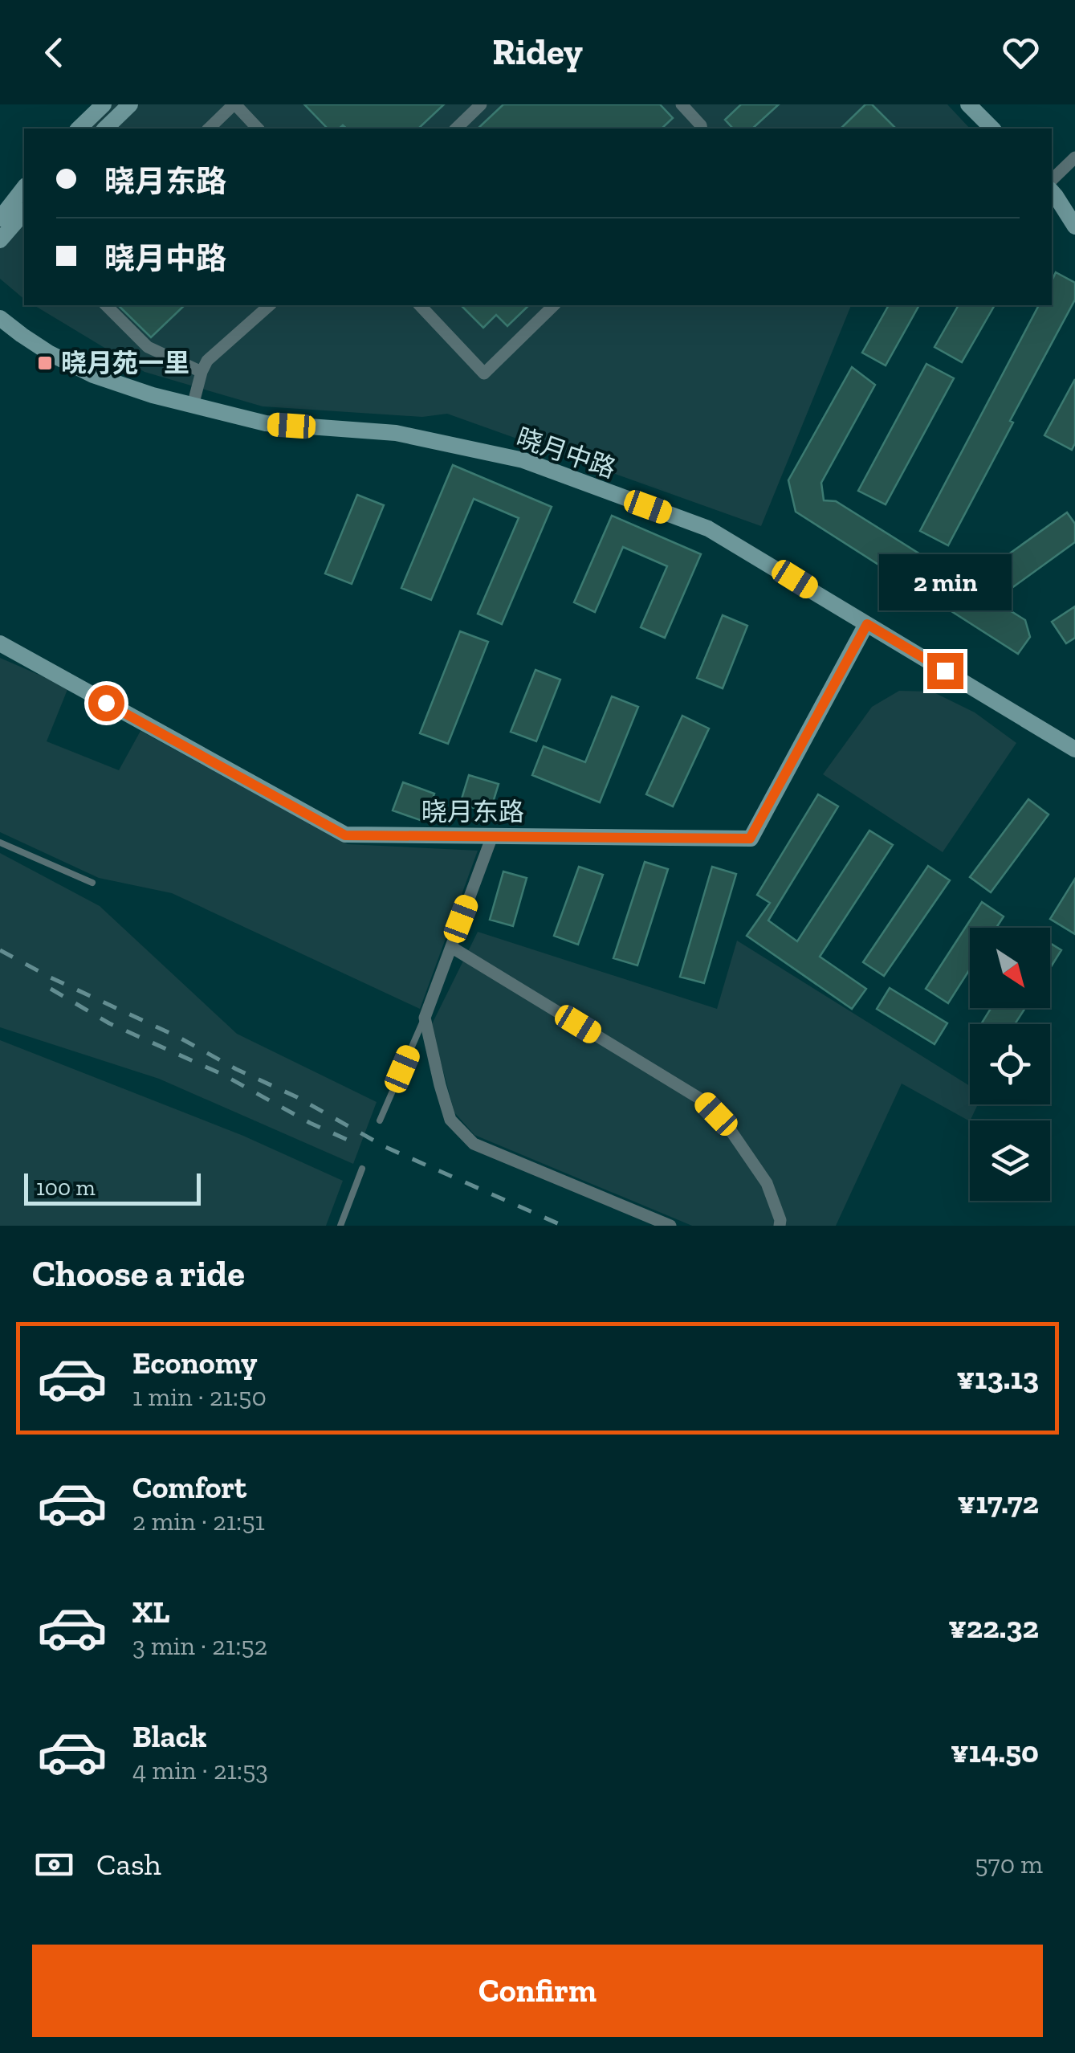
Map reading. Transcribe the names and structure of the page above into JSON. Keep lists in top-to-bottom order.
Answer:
{
  "streets": {
    "street": ["晓月中路", "晓月东路"]
  },
  "crossings": [
    ["晓月中路", "晓月东路"]
  ],
  "places": {
    "transit": ["晓月苑一里"]
  },
  "scale_bar": "100 m",
  "north": "bottom right",
  "page": {
    "header": "Ridey",
    "banner": ["晓月东路", "晓月中路"],
    "bubble": "2 min",
    "scale": "100 m",
    "heading": "Choose a ride",
    "list": [
      {
        "name": "Economy",
        "note": "1 min · 21:50",
        "value": "¥13.13"
      },
      {
        "name": "Comfort",
        "note": "2 min · 21:51",
        "value": "¥17.72"
      },
      {
        "name": "XL",
        "note": "3 min · 21:52",
        "value": "¥22.32"
      },
      {
        "name": "Black",
        "note": "4 min · 21:53",
        "value": "¥14.50"
      }
    ],
    "pay": ["Cash", "570 m"],
    "buttons": "Confirm"
  }
}
